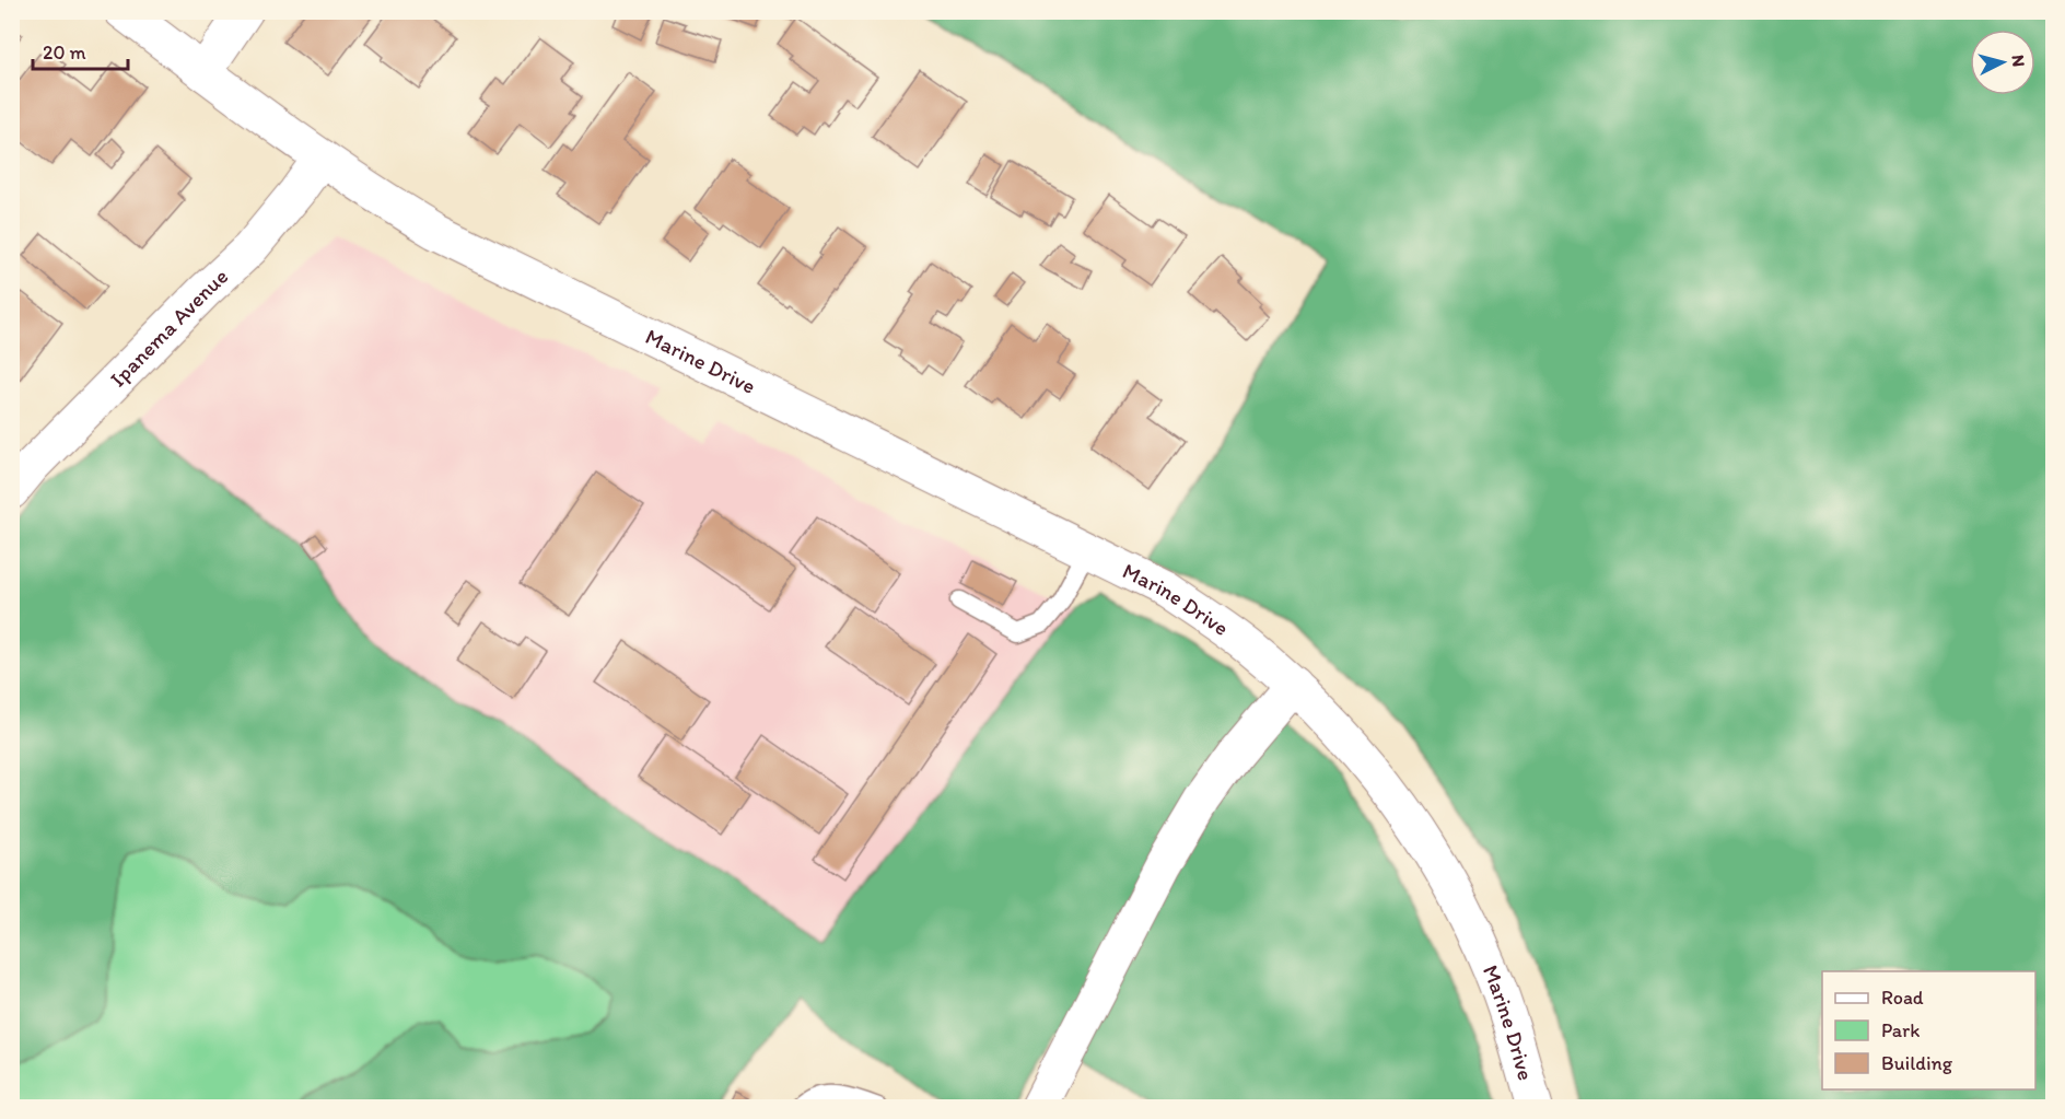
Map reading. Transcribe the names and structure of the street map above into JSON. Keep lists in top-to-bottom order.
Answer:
{
  "streets": {
    "street": ["Ipanema Avenue", "Marine Drive"]
  },
  "crossings": [
    ["Ipanema Avenue", "Marine Drive"]
  ],
  "legend": ["Road", "Park", "Building"],
  "scale_bar": "20 m",
  "north": "right"
}
